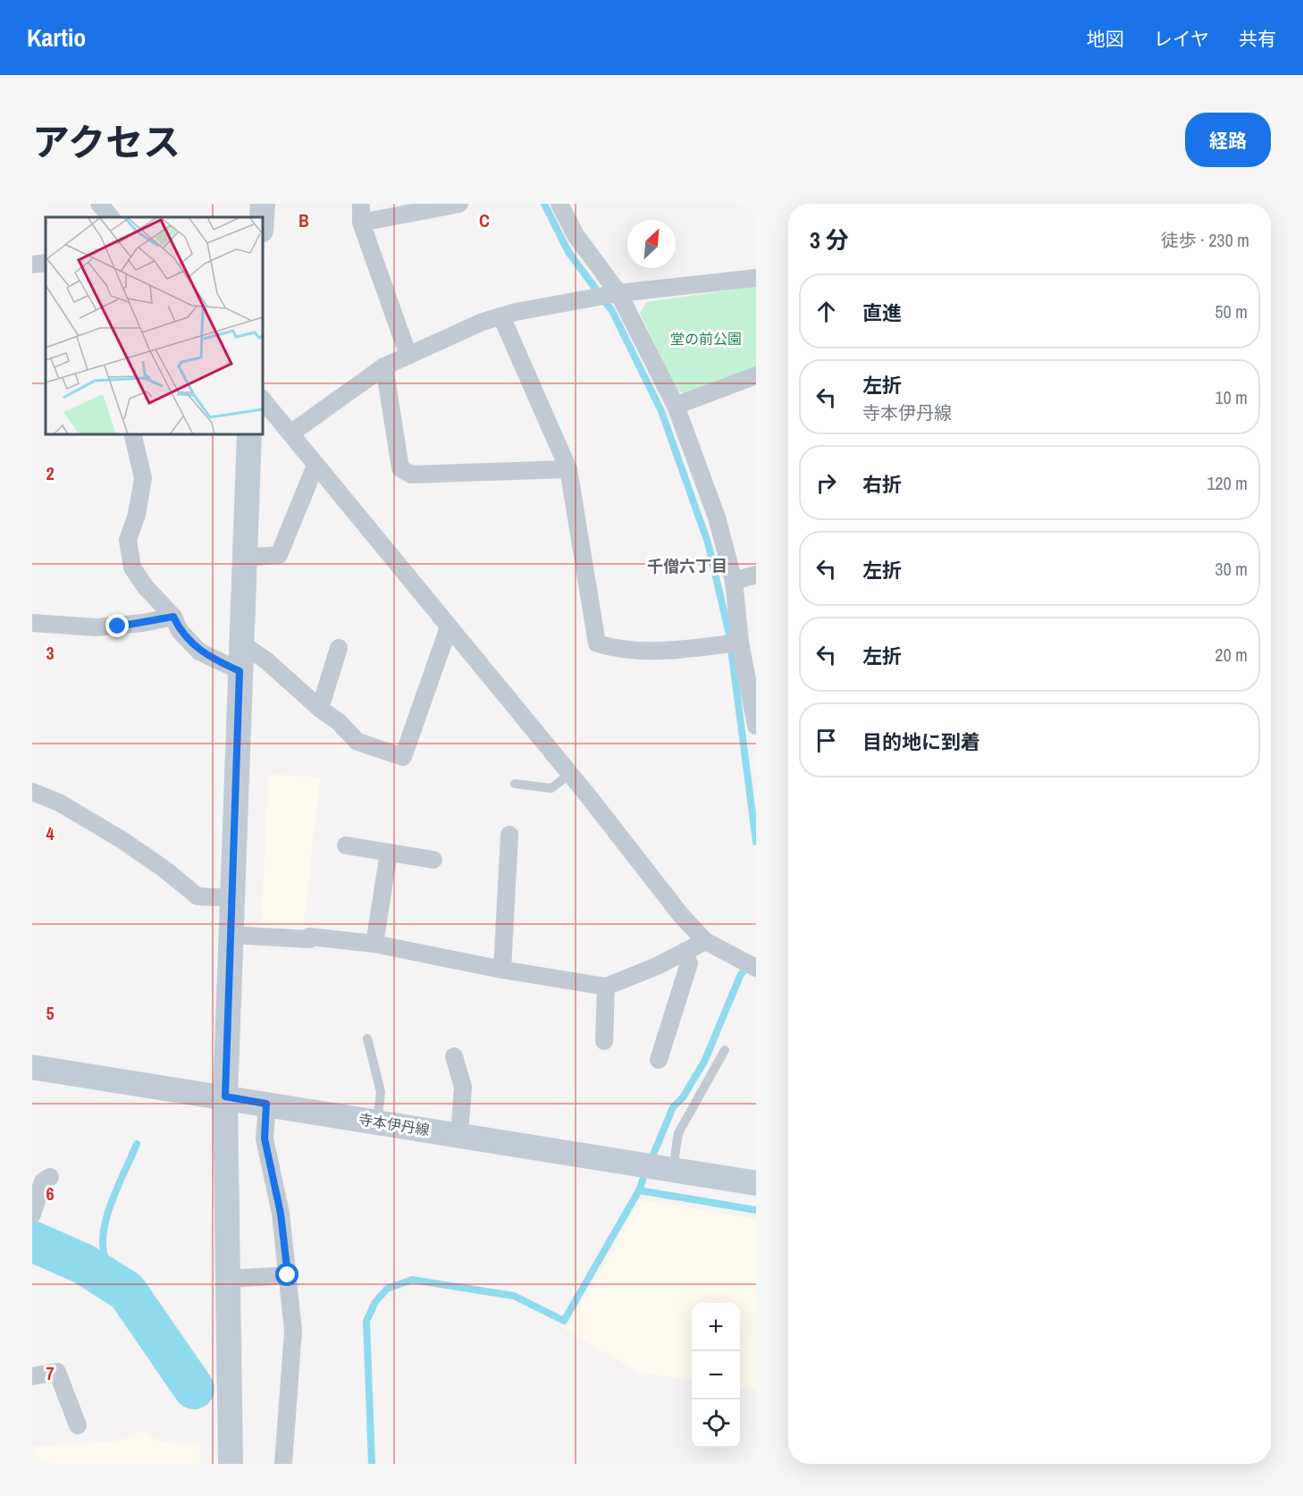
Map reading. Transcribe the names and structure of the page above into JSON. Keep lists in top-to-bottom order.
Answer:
{
  "streets": {
    "street": ["寺本伊丹線"]
  },
  "districts": ["千僧六丁目"],
  "parks": ["堂の前公園"],
  "north": "top right",
  "page": {
    "header": "Kartio",
    "nav": ["地図", "レイヤ", "共有"],
    "title": "アクセス",
    "buttons": "経路",
    "heading": ["3 分", "徒歩 · 230 m"],
    "list": [
      ["直進", "50 m"],
      ["左折", "寺本伊丹線", "10 m"],
      ["右折", "120 m"],
      ["左折", "30 m"],
      ["左折", "20 m"],
      "目的地に到着"
    ],
    "map_buttons": ["+", "−"]
  },
  "grid": {
    "columns": ["B", "C"],
    "rows": [
      "2",
      "3",
      "4",
      "5",
      "6",
      "7"
    ]
  }
}
